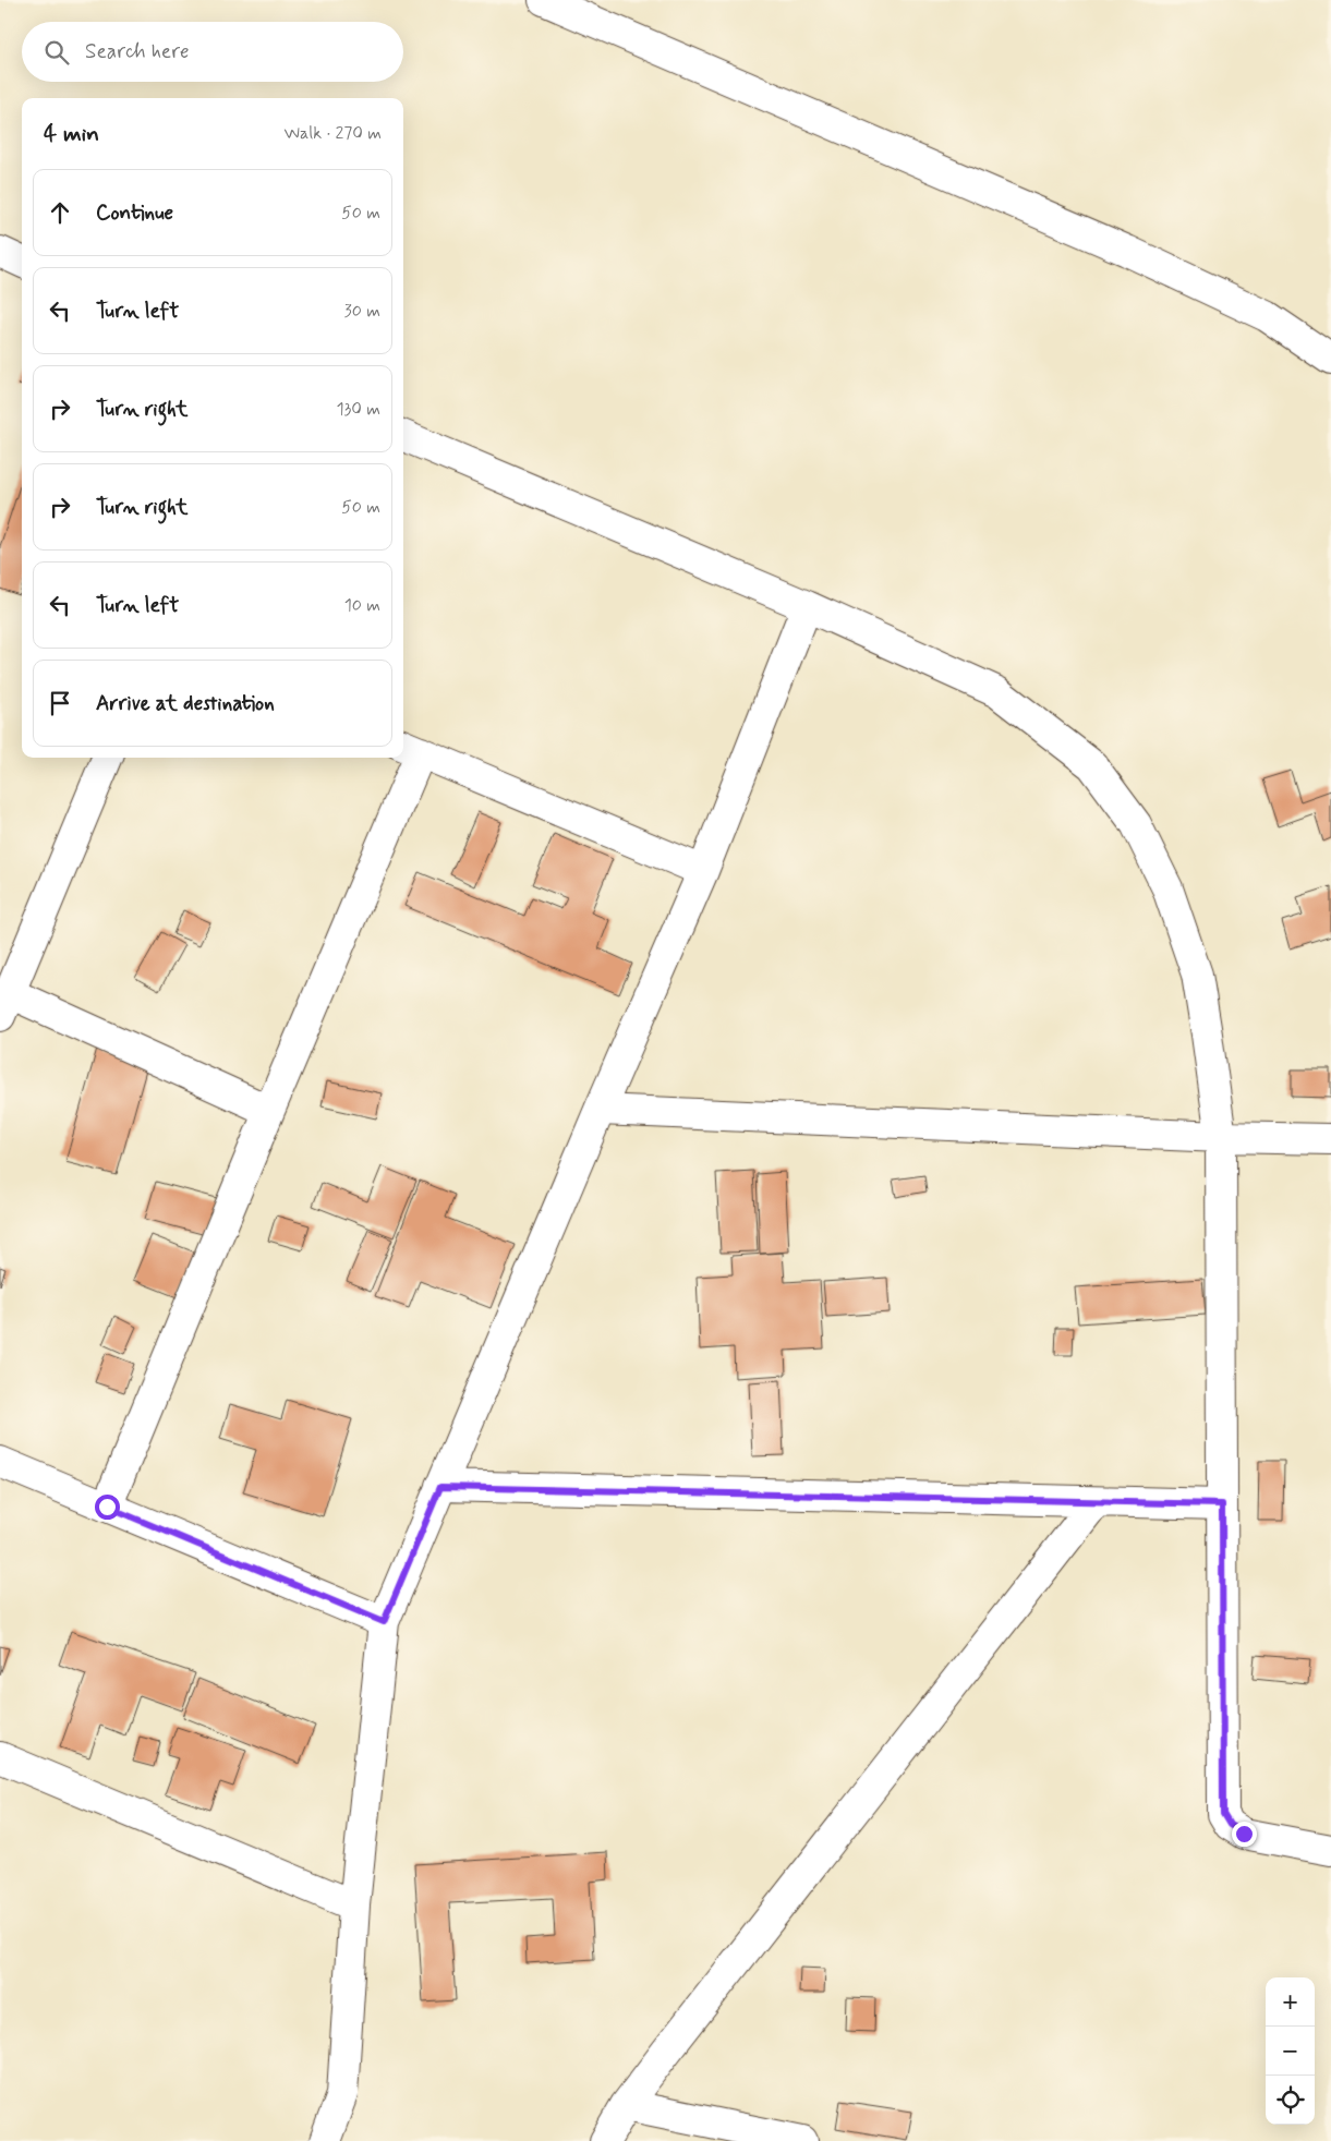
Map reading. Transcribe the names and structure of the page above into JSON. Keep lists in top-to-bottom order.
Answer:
{
  "page": {
    "search": "Search here",
    "heading": ["4 min", "Walk · 270 m"],
    "list": [
      ["Continue", "50 m"],
      ["Turn left", "30 m"],
      ["Turn right", "130 m"],
      ["Turn right", "50 m"],
      ["Turn left", "10 m"],
      "Arrive at destination"
    ],
    "map_buttons": ["+", "−"]
  }
}
